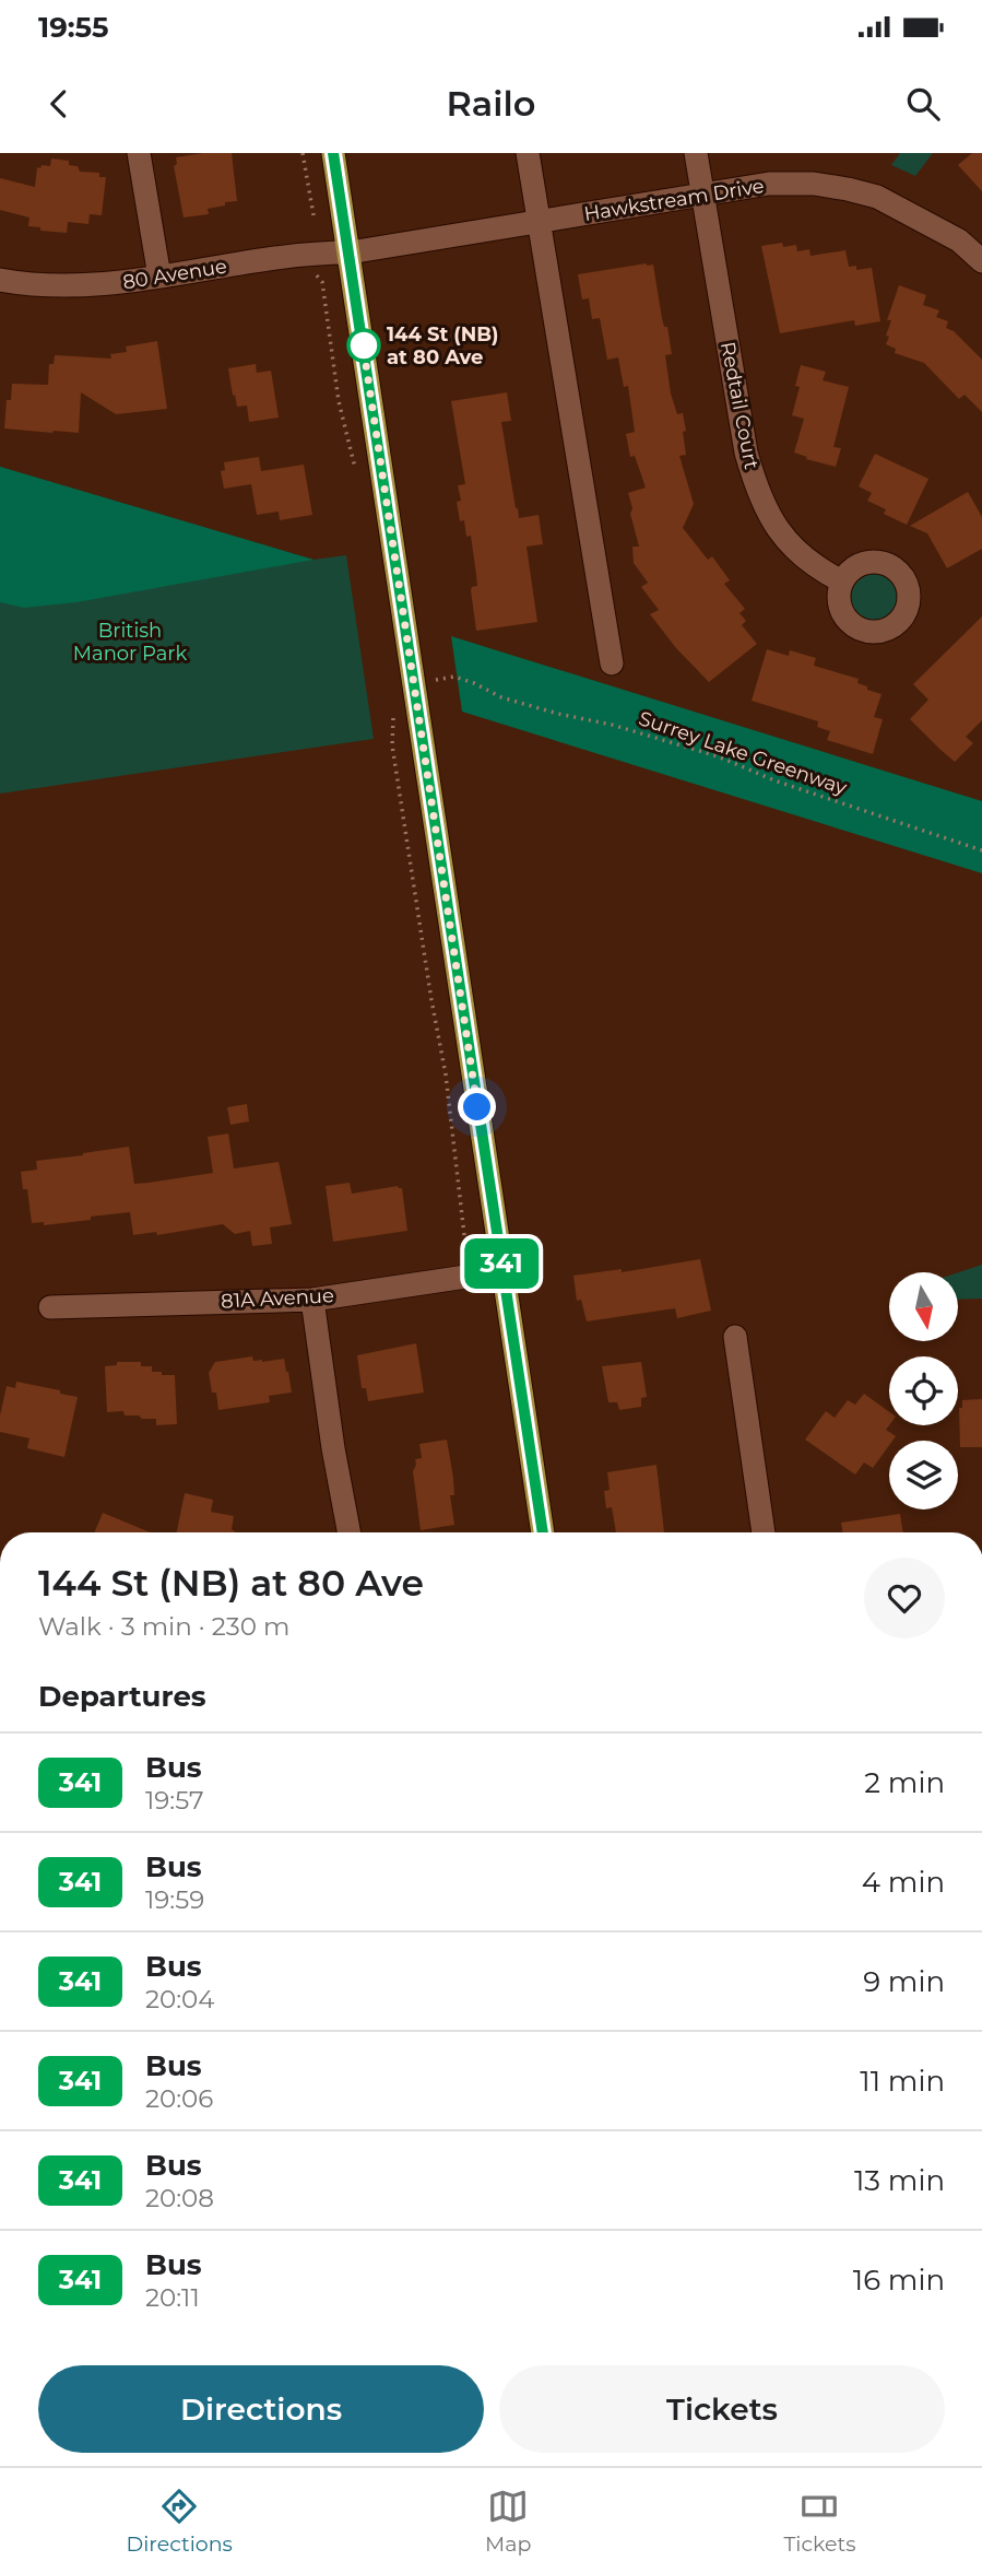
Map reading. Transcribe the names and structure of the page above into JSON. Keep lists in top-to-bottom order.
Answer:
{
  "streets": {
    "street": [
      "Hawkstream Drive",
      "80 Avenue",
      "Redtail Court",
      "81A Avenue"
    ],
    "path": ["Surrey Lake Greenway"]
  },
  "crossings": [
    ["Hawkstream Drive", "80 Avenue"],
    ["Hawkstream Drive", "Redtail Court"]
  ],
  "parks": ["British Manor Park"],
  "places": ["144 St (NB) at 80 Ave"],
  "lines": ["bus line 341"],
  "north": "bottom",
  "page": {
    "status": "19:55",
    "header": "Railo",
    "on_map": "341",
    "heading": [
      ["144 St (NB) at 80 Ave", "Walk · 3 min · 230 m"],
      "Departures"
    ],
    "list": [
      {
        "mark": "341",
        "name": "Bus",
        "note": "19:57",
        "value": "2 min"
      },
      {
        "mark": "341",
        "name": "Bus",
        "note": "19:59",
        "value": "4 min"
      },
      {
        "mark": "341",
        "name": "Bus",
        "note": "20:04",
        "value": "9 min"
      },
      {
        "mark": "341",
        "name": "Bus",
        "note": "20:06",
        "value": "11 min"
      },
      {
        "mark": "341",
        "name": "Bus",
        "note": "20:08",
        "value": "13 min"
      },
      {
        "mark": "341",
        "name": "Bus",
        "note": "20:11",
        "value": "16 min"
      }
    ],
    "buttons": ["Directions", "Tickets"],
    "tabs": ["Directions", "Map", "Tickets"]
  }
}
